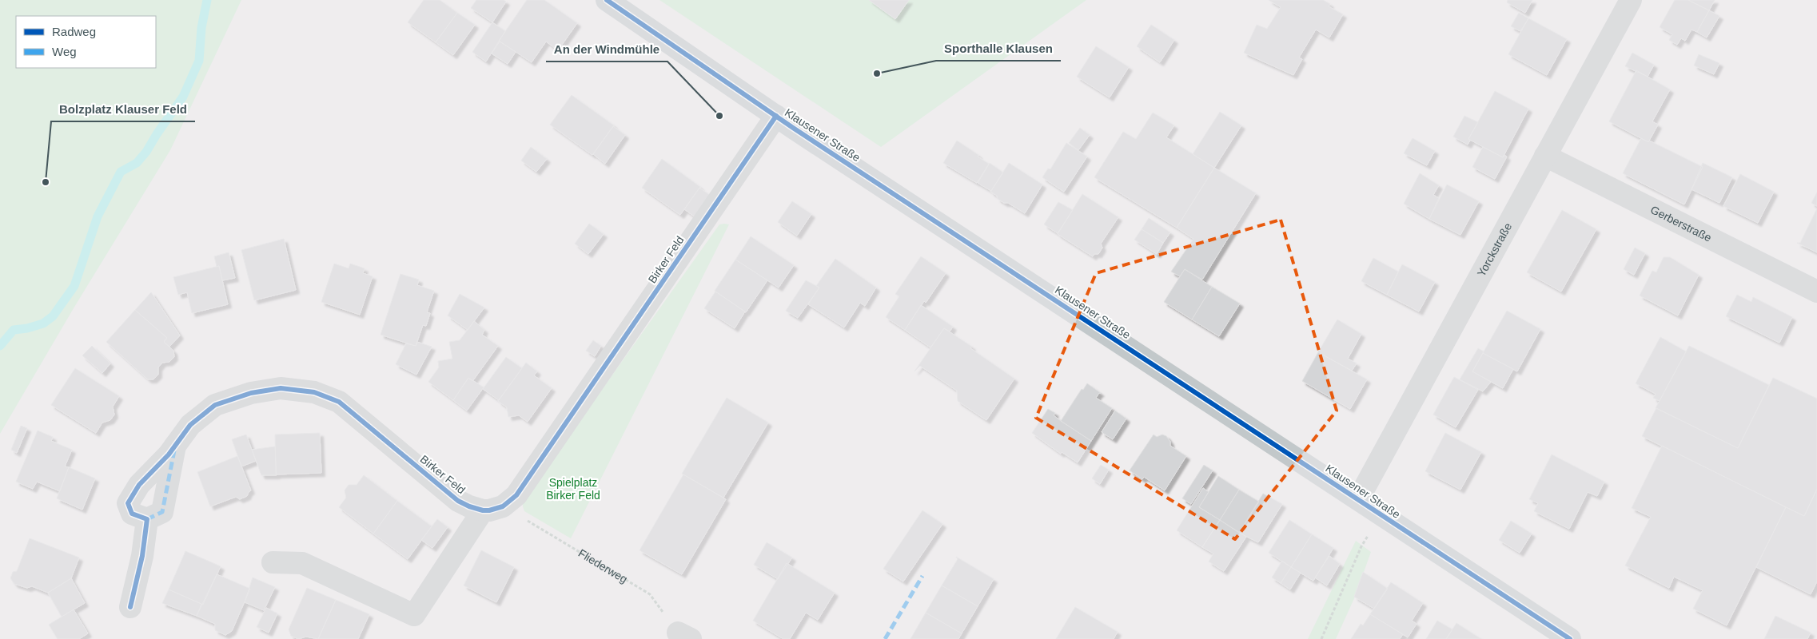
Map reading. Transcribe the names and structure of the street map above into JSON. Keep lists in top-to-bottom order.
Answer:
{
  "streets": {
    "main road": ["Klausener Straße"],
    "street": ["Gerberstraße", "Yorckstraße", "Birker Feld"],
    "path": ["Fliederweg"]
  },
  "crossings": [
    ["Klausener Straße", "Yorckstraße"],
    ["Klausener Straße", "Birker Feld"],
    ["Gerberstraße", "Yorckstraße"],
    ["Birker Feld", "Fliederweg"]
  ],
  "parks": ["Spielplatz Birker Feld"],
  "places": ["Sporthalle Klausen", "An der Windmühle", "Bolzplatz Klauser Feld"],
  "legend": ["Radweg", "Weg"]
}
